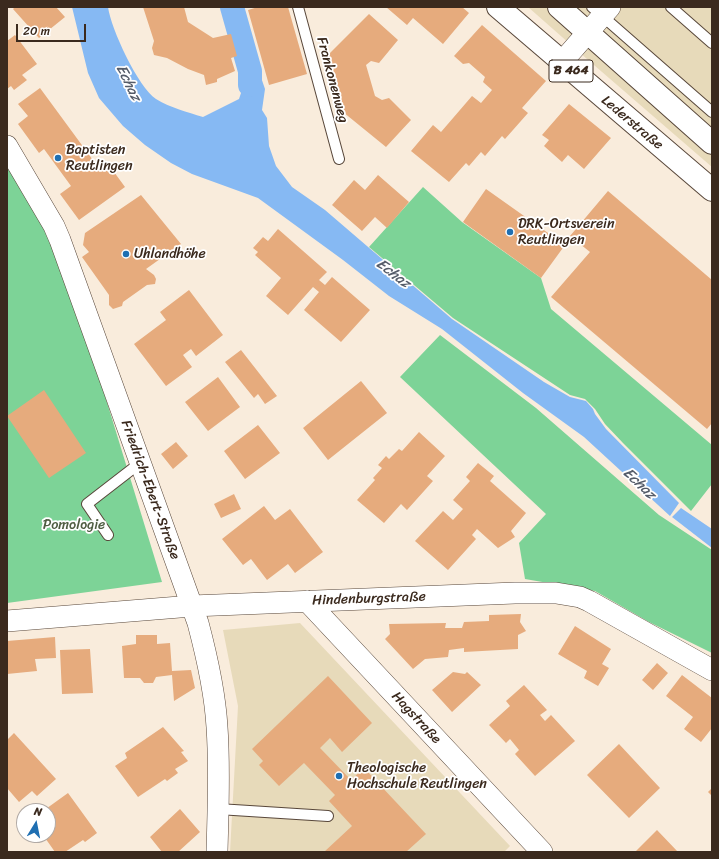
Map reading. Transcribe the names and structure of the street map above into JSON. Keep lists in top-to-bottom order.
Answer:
{
  "streets": {
    "main road": ["B 464", "Lederstraße"],
    "street": ["Friedrich-Ebert-Straße", "Hindenburgstraße", "Hagstraße"],
    "lane": ["Frankonenweg"]
  },
  "crossings": [
    ["Friedrich-Ebert-Straße", "Hindenburgstraße"],
    ["Hindenburgstraße", "Hagstraße"]
  ],
  "water": ["Echaz"],
  "parks": ["Pomologie"],
  "places": [
    "Baptisten Reutlingen",
    "DRK-Ortsverein Reutlingen",
    "Uhlandhöhe",
    "Theologische Hochschule Reutlingen"
  ],
  "scale_bar": "20 m",
  "north": "top"
}
